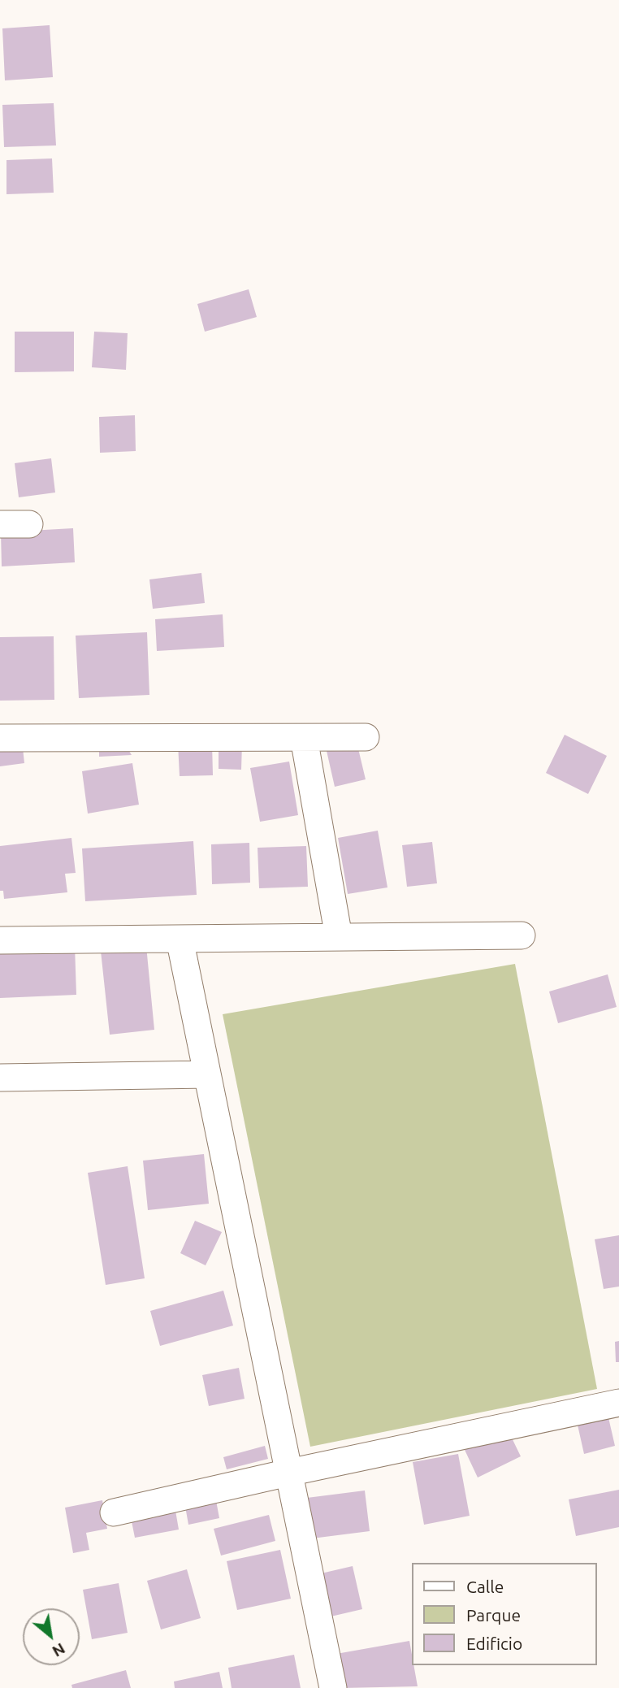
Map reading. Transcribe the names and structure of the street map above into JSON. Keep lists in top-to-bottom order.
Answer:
{
  "legend": ["Calle", "Parque", "Edificio"],
  "north": "bottom right"
}
